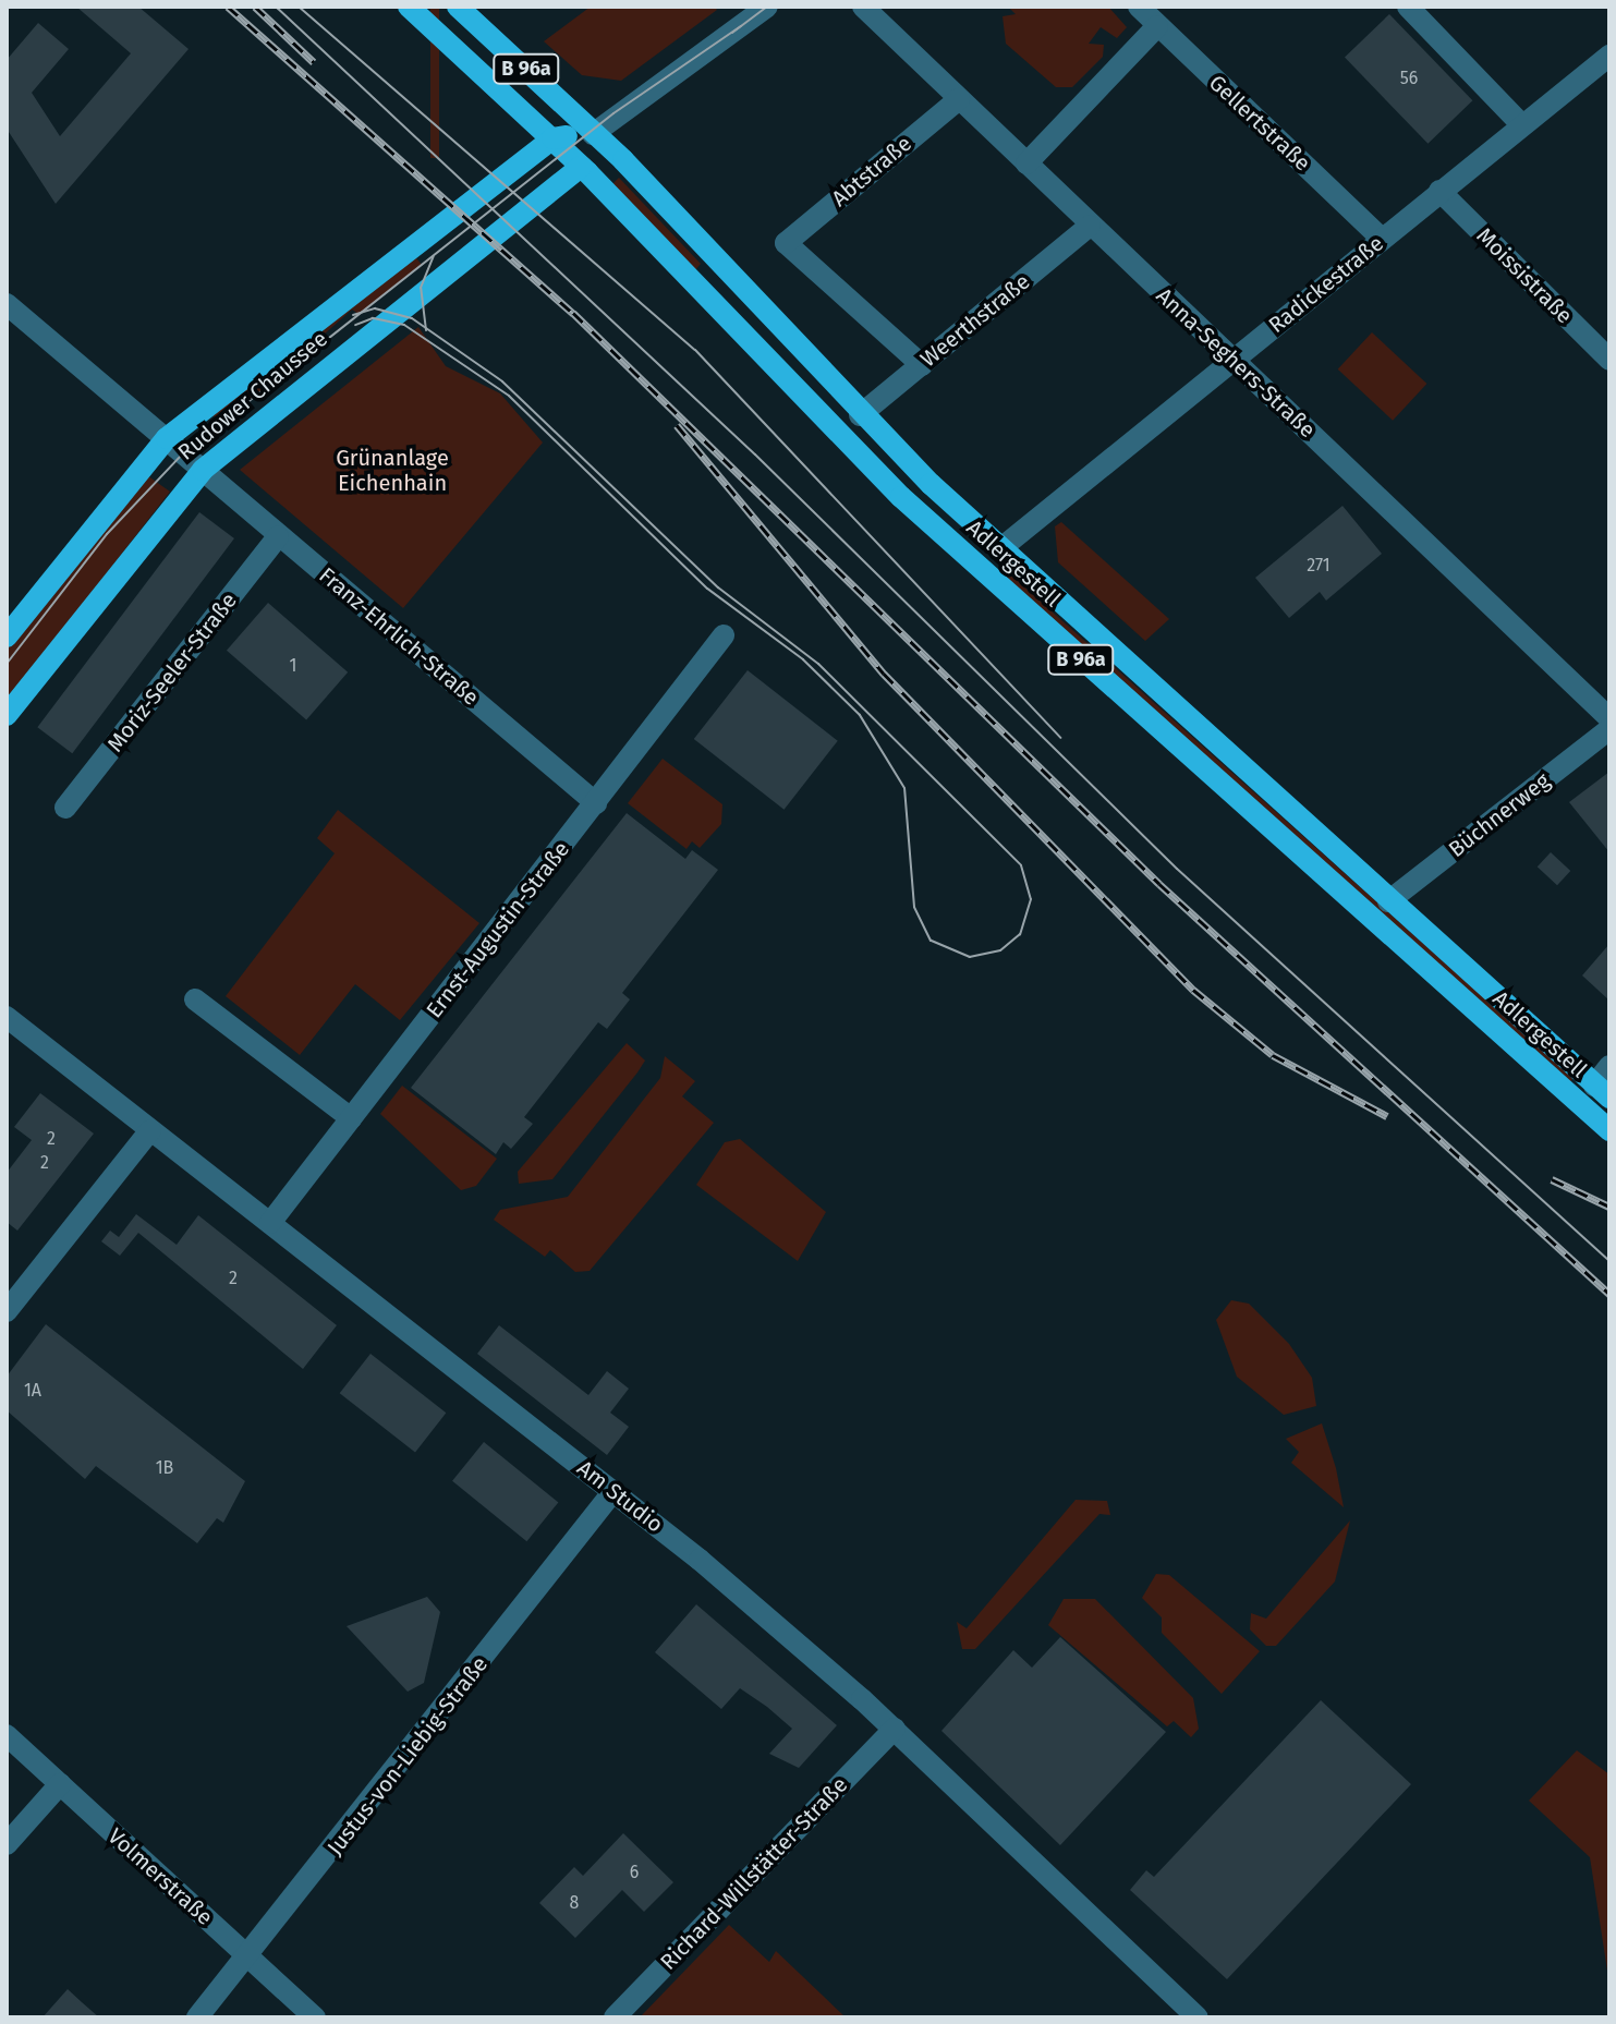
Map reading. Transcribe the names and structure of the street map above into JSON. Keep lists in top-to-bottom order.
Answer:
{
  "streets": {
    "main road": ["B 96a", "Rudower Chaussee", "Adlergestell"],
    "street": [
      "Gellertstraße",
      "Abtstraße",
      "Moissistraße",
      "Radickestraße",
      "Weerthstraße",
      "Anna-Seghers-Straße",
      "Franz-Ehrlich-Straße",
      "Moriz-Seeler-Straße",
      "Büchnerweg",
      "Ernst-Augustin-Straße",
      "Am Studio",
      "Justus-von-Liebig-Straße",
      "Richard-Willstätter-Straße",
      "Volmerstraße"
    ]
  },
  "crossings": [
    ["Gellertstraße", "Radickestraße"],
    ["Abtstraße", "Weerthstraße"],
    ["Abtstraße", "Anna-Seghers-Straße"],
    ["Moissistraße", "Radickestraße"],
    ["Radickestraße", "Anna-Seghers-Straße"],
    ["Radickestraße", "Adlergestell"],
    ["Weerthstraße", "Anna-Seghers-Straße"],
    ["Weerthstraße", "Adlergestell"],
    ["Rudower Chaussee", "Adlergestell"],
    ["Rudower Chaussee", "Franz-Ehrlich-Straße"],
    ["Adlergestell", "Büchnerweg"],
    ["Franz-Ehrlich-Straße", "Moriz-Seeler-Straße"],
    ["Franz-Ehrlich-Straße", "Ernst-Augustin-Straße"],
    ["Ernst-Augustin-Straße", "Am Studio"],
    ["Am Studio", "Justus-von-Liebig-Straße"],
    ["Am Studio", "Richard-Willstätter-Straße"],
    ["Justus-von-Liebig-Straße", "Volmerstraße"]
  ],
  "parks": ["Grünanlage Eichenhain"],
  "house_numbers": [
    "56",
    "271",
    "1",
    "2",
    "2",
    "2",
    "1A",
    "1B",
    "6",
    "8"
  ]
}
